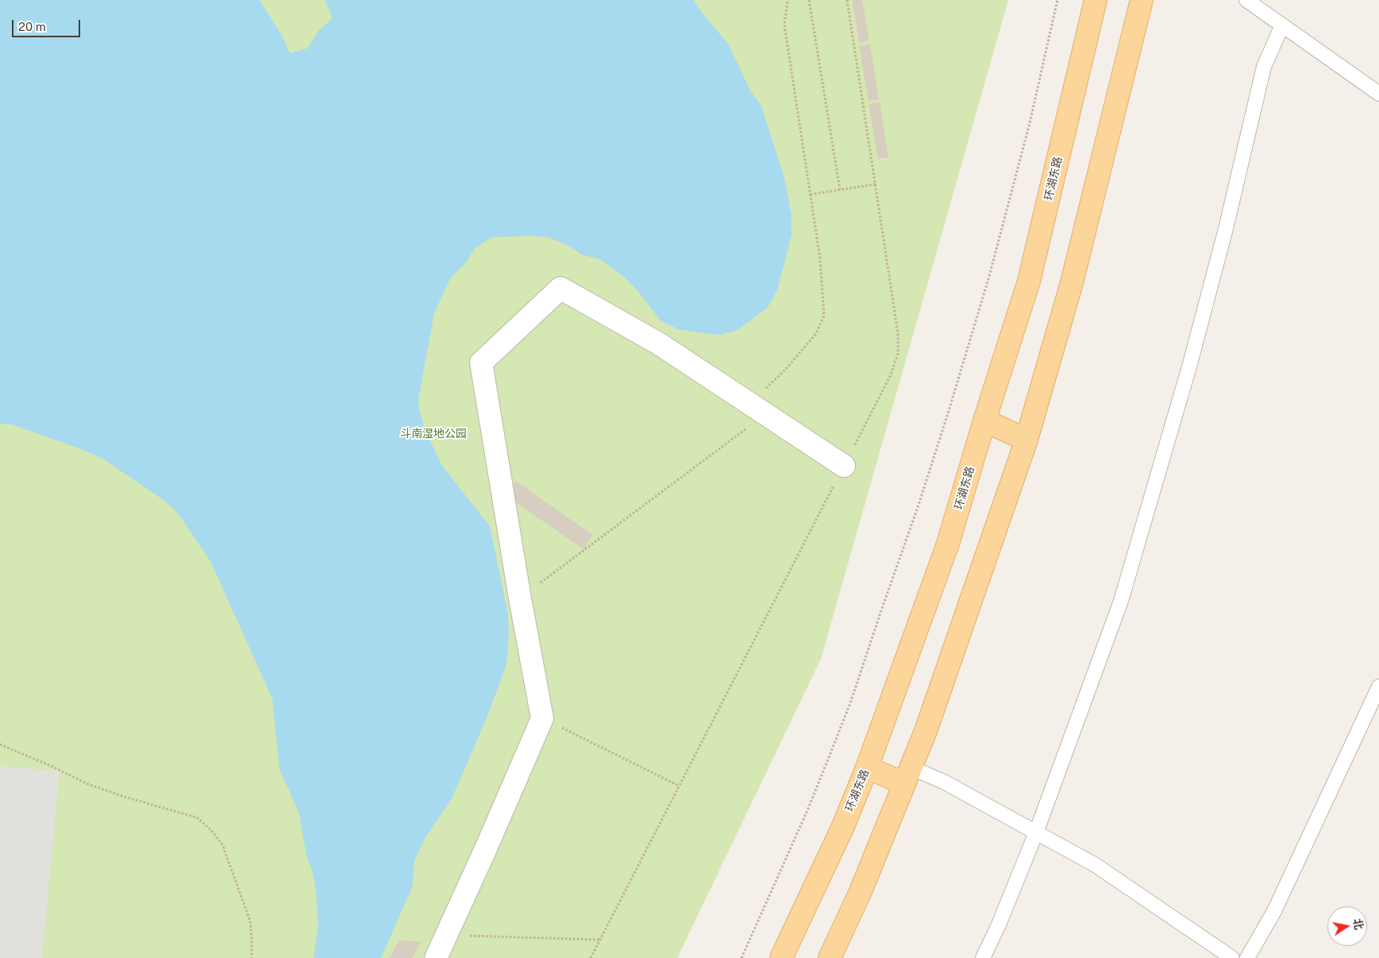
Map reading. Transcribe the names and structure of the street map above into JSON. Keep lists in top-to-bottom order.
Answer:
{
  "streets": {
    "main road": ["环湖东路"]
  },
  "parks": ["斗南湿地公园"],
  "scale_bar": "20 m",
  "north": "right"
}
